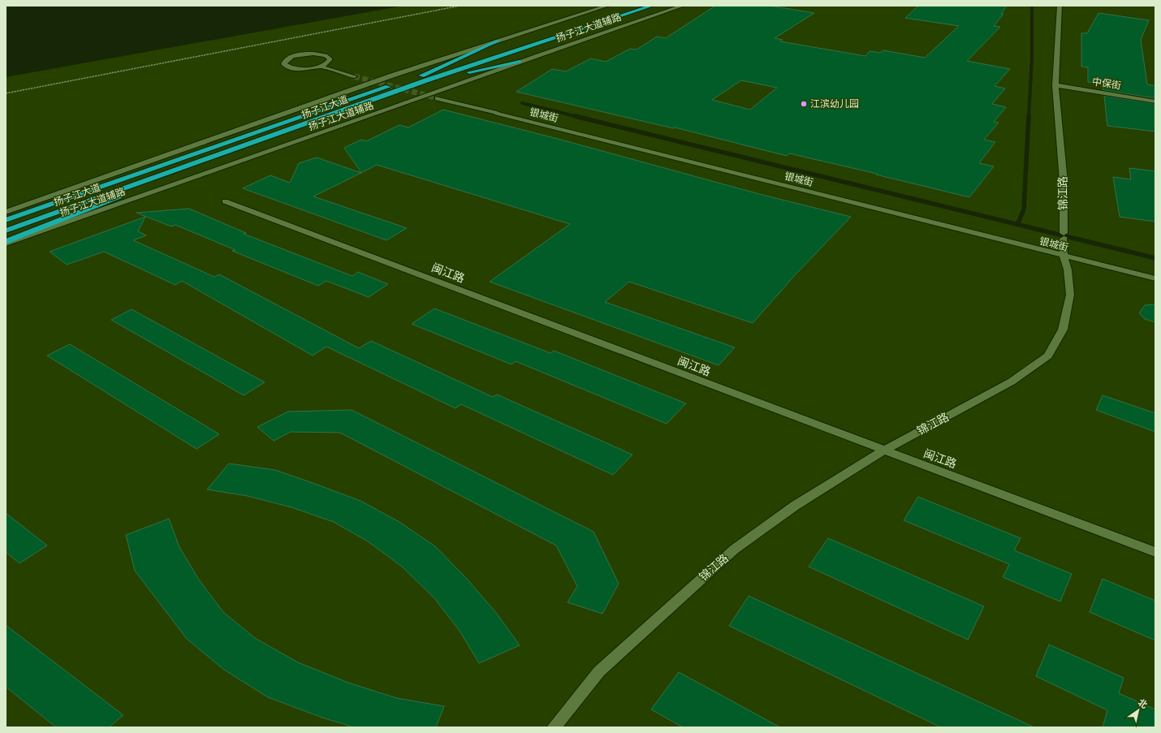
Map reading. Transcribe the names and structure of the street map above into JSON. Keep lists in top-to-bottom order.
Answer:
{
  "streets": {
    "highway": ["扬子江大道"],
    "street": [
      "扬子江大道辅路",
      "中保街",
      "银城街",
      "锦江路",
      "闽江路"
    ]
  },
  "crossings": [
    ["中保街", "锦江路"],
    ["银城街", "锦江路"],
    ["锦江路", "闽江路"]
  ],
  "places": ["江滨幼儿园"],
  "north": "top right"
}
